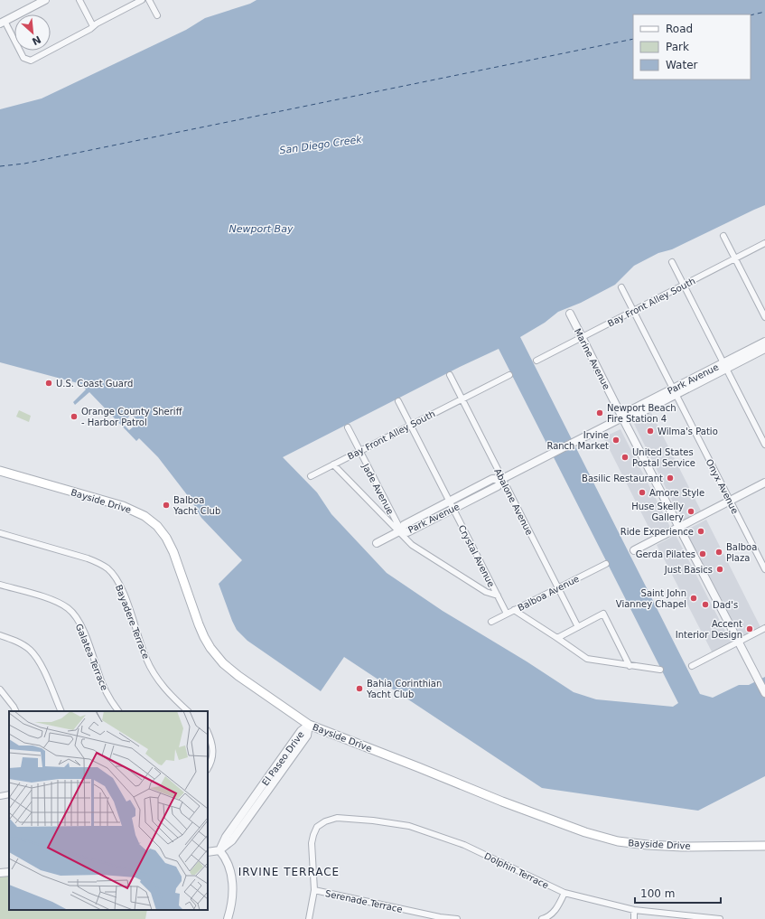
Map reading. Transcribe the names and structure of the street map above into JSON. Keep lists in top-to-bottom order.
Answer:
{
  "streets": {
    "main road": ["Bayside Drive"],
    "street": [
      "Bay Front Alley South",
      "Marine Avenue",
      "Park Avenue",
      "Onyx Avenue",
      "Jade Avenue",
      "Abalone Avenue",
      "Crystal Avenue",
      "Balboa Avenue",
      "Bayadere Terrace",
      "Galatea Terrace",
      "El Paseo Drive",
      "Dolphin Terrace",
      "Serenade Terrace"
    ]
  },
  "crossings": [
    ["Bay Front Alley South", "Marine Avenue"],
    ["Bay Front Alley South", "Onyx Avenue"],
    ["Bay Front Alley South", "Jade Avenue"],
    ["Bay Front Alley South", "Abalone Avenue"],
    ["Bay Front Alley South", "Crystal Avenue"],
    ["Marine Avenue", "Park Avenue"],
    ["Park Avenue", "Onyx Avenue"],
    ["Park Avenue", "Jade Avenue"],
    ["Park Avenue", "Abalone Avenue"],
    ["Park Avenue", "Crystal Avenue"],
    ["Bayside Drive", "El Paseo Drive"],
    ["Abalone Avenue", "Balboa Avenue"],
    ["Crystal Avenue", "Balboa Avenue"],
    ["Dolphin Terrace", "Serenade Terrace"]
  ],
  "districts": ["IRVINE TERRACE"],
  "water": ["San Diego Creek", "Newport Bay"],
  "places": [
    "U.S. Coast Guard",
    "Newport Beach Fire Station 4",
    "Orange County Sheriff - Harbor Patrol",
    "Wilma's Patio",
    "Irvine Ranch Market",
    "United States Postal Service",
    "Basilic Restaurant",
    "Amore Style",
    "Balboa Yacht Club",
    "Huse Skelly Gallery",
    "Ride Experience",
    "Balboa Plaza",
    "Gerda Pilates",
    "Just Basics",
    "Saint John Vianney Chapel",
    "Dad's",
    "Accent Interior Design",
    "Bahia Corinthian Yacht Club"
  ],
  "legend": ["Road", "Park", "Water"],
  "scale_bar": "100 m",
  "north": "bottom right"
}
